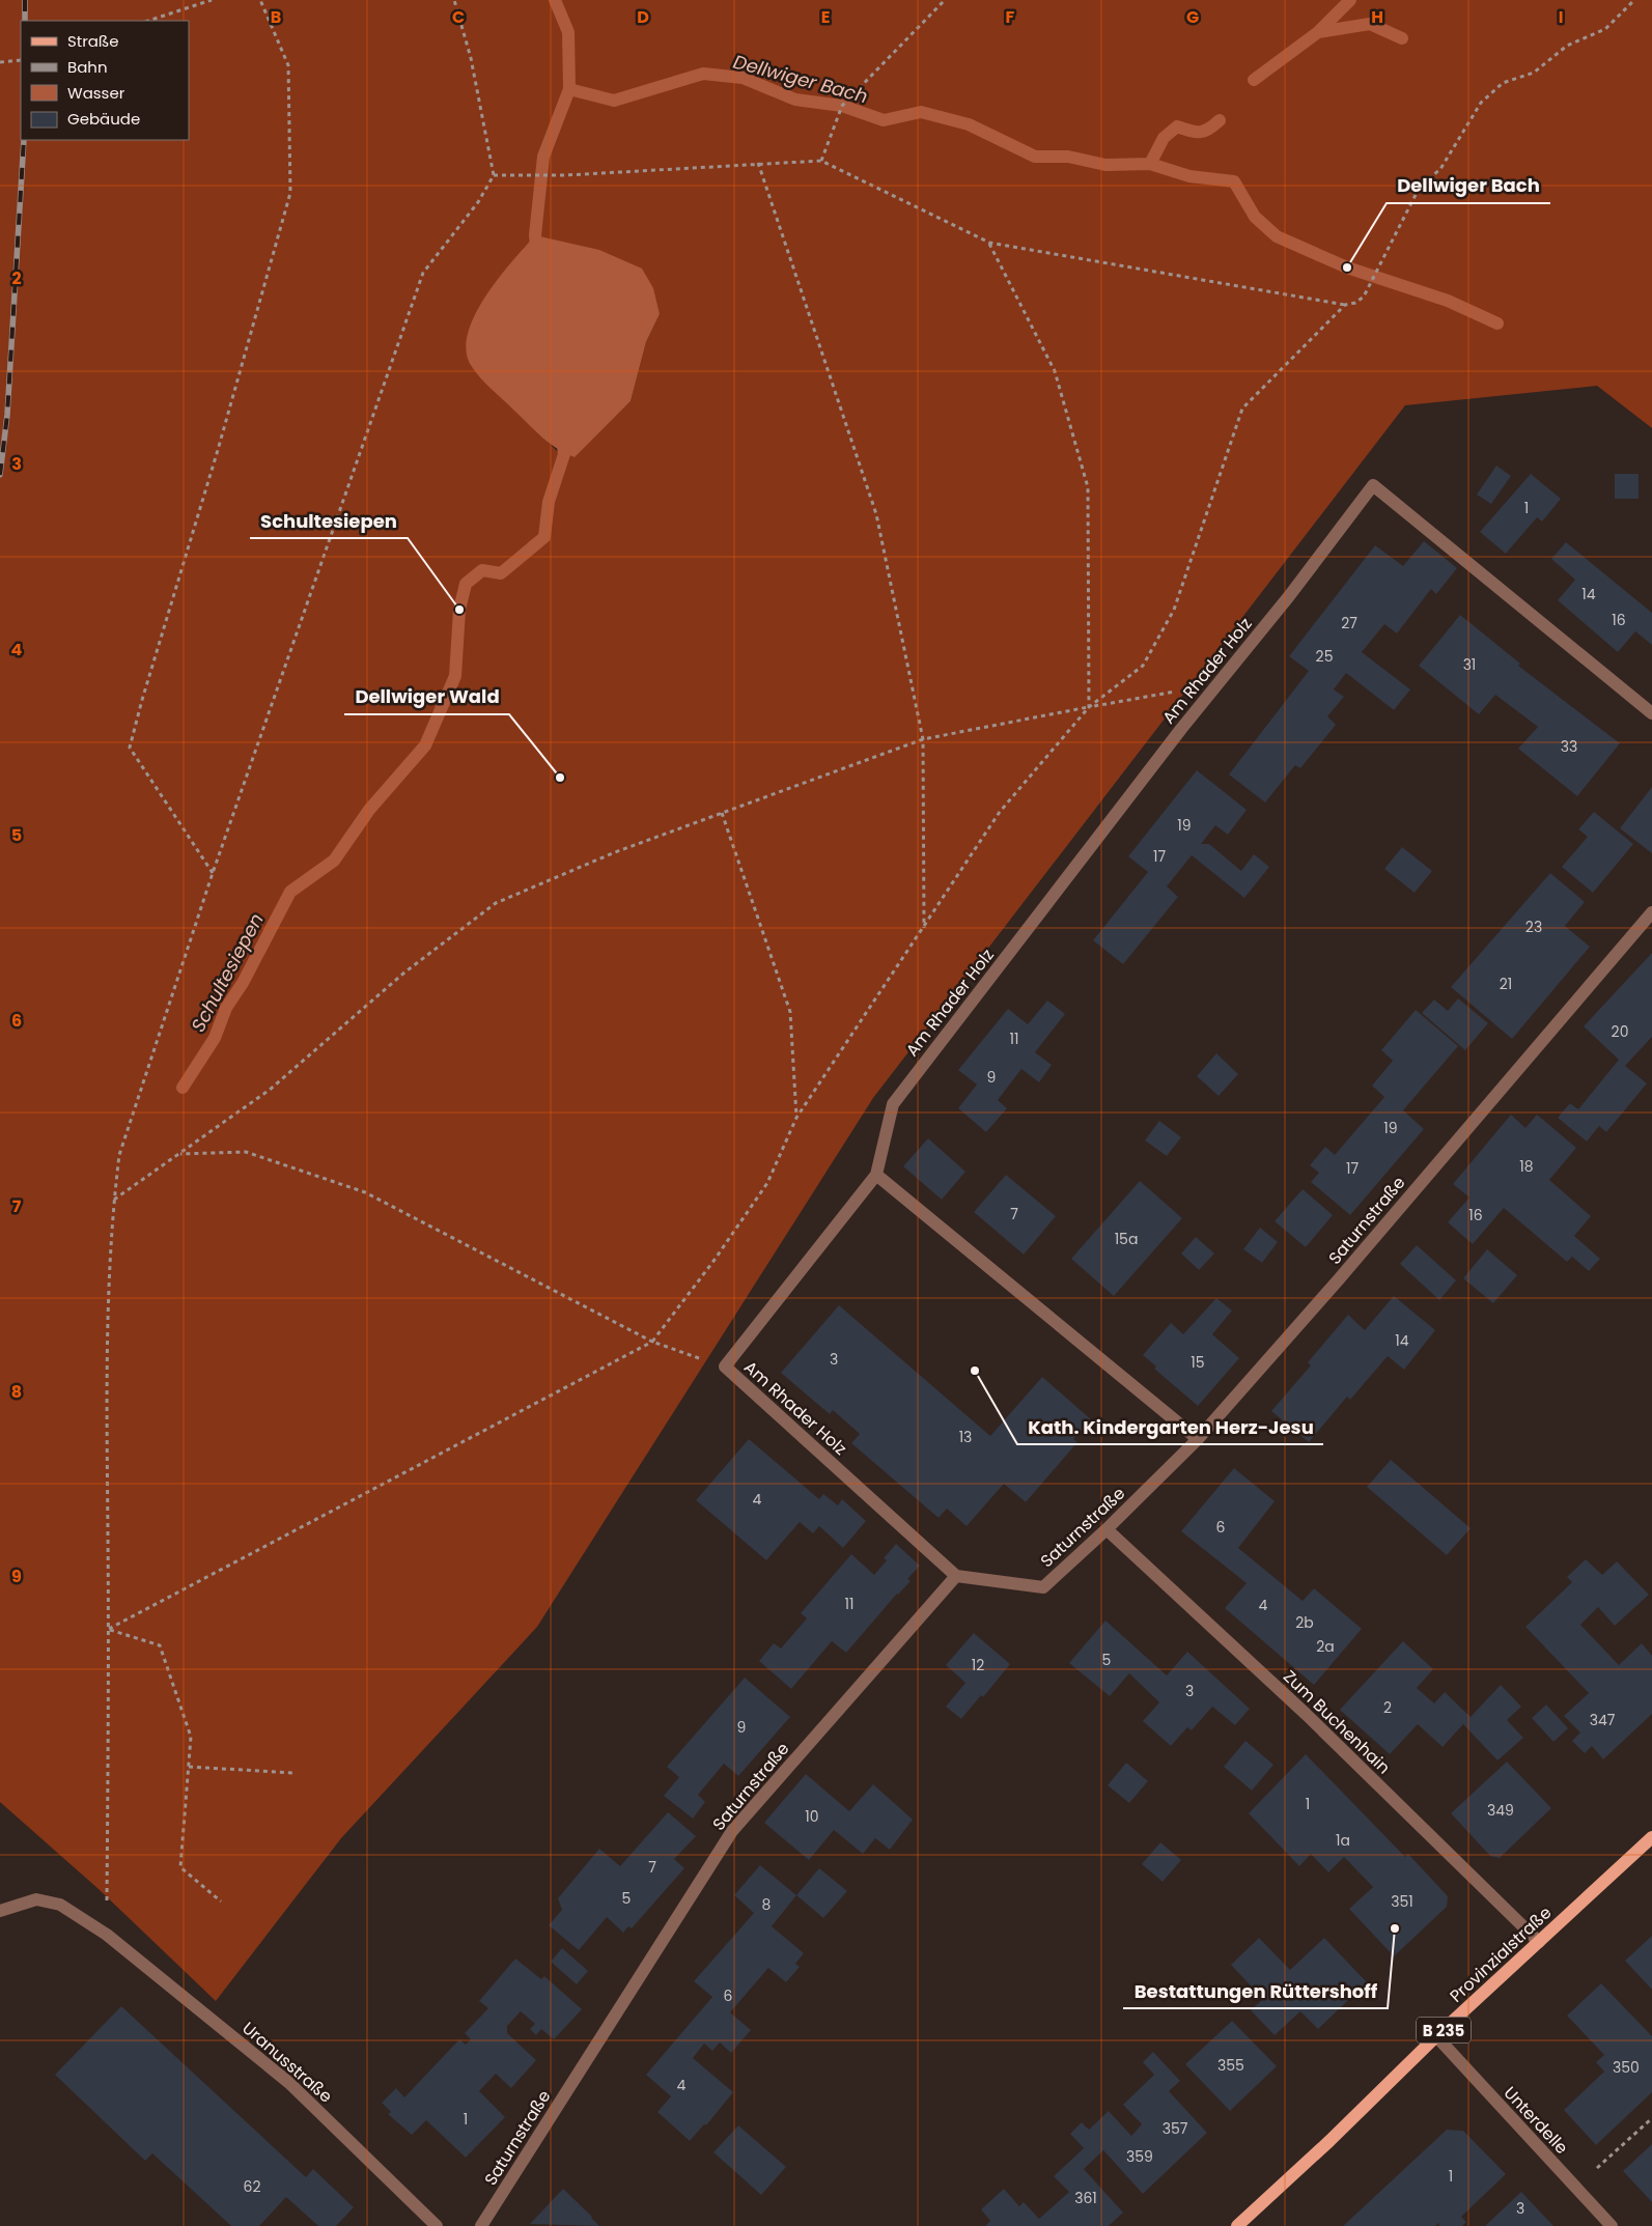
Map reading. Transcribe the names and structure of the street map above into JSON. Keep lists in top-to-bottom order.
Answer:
{
  "streets": {
    "main road": ["Provinzialstraße", "B 235"],
    "street": [
      "Am Rhader Holz",
      "Saturnstraße",
      "Zum Buchenhain",
      "Uranusstraße",
      "Unterdelle"
    ]
  },
  "crossings": [
    ["Am Rhader Holz", "Saturnstraße"],
    ["Saturnstraße", "Zum Buchenhain"],
    ["Zum Buchenhain", "Provinzialstraße"],
    ["Provinzialstraße", "Unterdelle"]
  ],
  "water": ["Dellwiger Bach", "Schultesiepen"],
  "places": [
    "Dellwiger Bach",
    "Schultesiepen",
    "Dellwiger Wald",
    "Kath. Kindergarten Herz-Jesu",
    "Bestattungen Rüttershoff"
  ],
  "house_numbers": [
    "1",
    "14",
    "16",
    "27",
    "25",
    "31",
    "33",
    "19",
    "17",
    "23",
    "21",
    "20",
    "11",
    "9",
    "19",
    "18",
    "17",
    "7",
    "16",
    "15a",
    "14",
    "3",
    "15",
    "13",
    "4",
    "6",
    "11",
    "4",
    "2b",
    "2a",
    "5",
    "12",
    "3",
    "2",
    "347",
    "9",
    "1",
    "349",
    "10",
    "1a",
    "7",
    "5",
    "351",
    "8",
    "6",
    "355",
    "350",
    "4",
    "1",
    "357",
    "359",
    "1",
    "62",
    "361",
    "3"
  ],
  "legend": [
    "Straße",
    "Bahn",
    "Wasser",
    "Gebäude"
  ],
  "grid": {
    "columns": [
      "B",
      "C",
      "D",
      "E",
      "F",
      "G",
      "H",
      "I"
    ],
    "rows": [
      "2",
      "3",
      "4",
      "5",
      "6",
      "7",
      "8",
      "9"
    ]
  }
}
